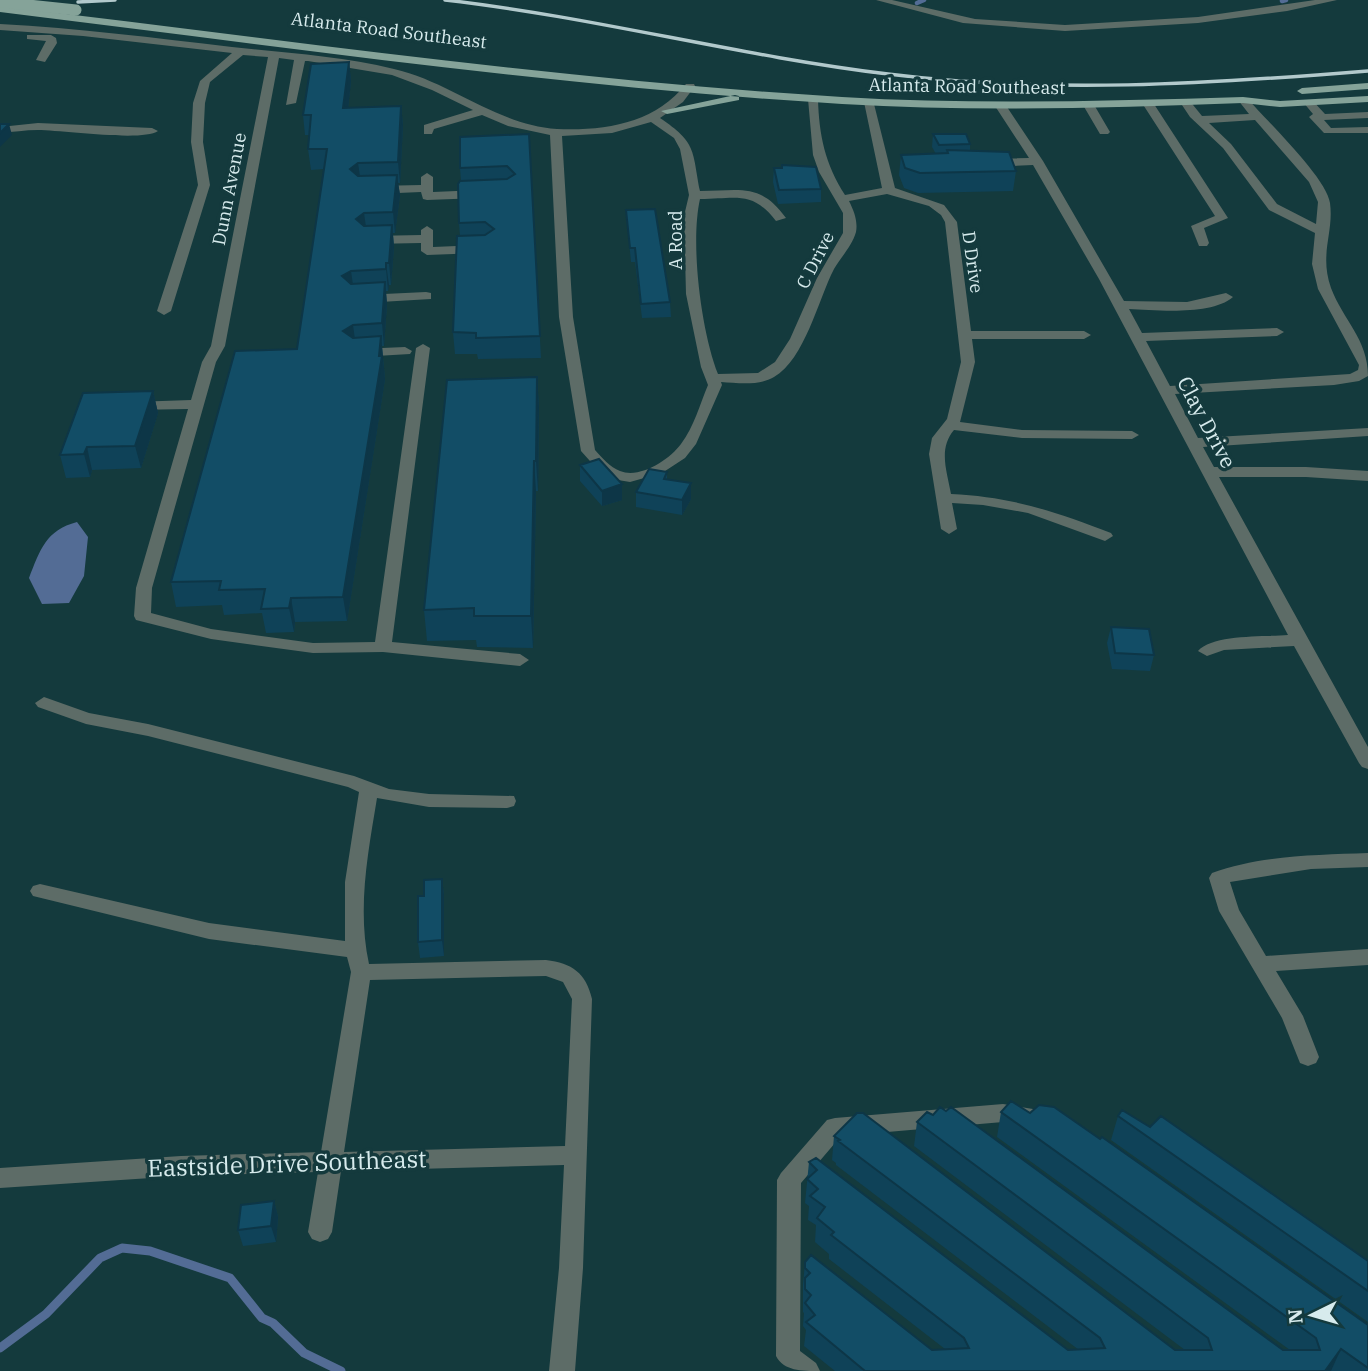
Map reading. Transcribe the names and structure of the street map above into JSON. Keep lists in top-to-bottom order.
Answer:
{
  "streets": {
    "main road": ["Atlanta Road Southeast"],
    "street": [
      "Dunn Avenue",
      "A Road",
      "C Drive",
      "D Drive",
      "Clay Drive",
      "Eastside Drive Southeast"
    ]
  },
  "crossings": [
    ["Atlanta Road Southeast", "C Drive"],
    ["Atlanta Road Southeast", "Clay Drive"],
    ["A Road", "C Drive"]
  ],
  "north": "left"
}
